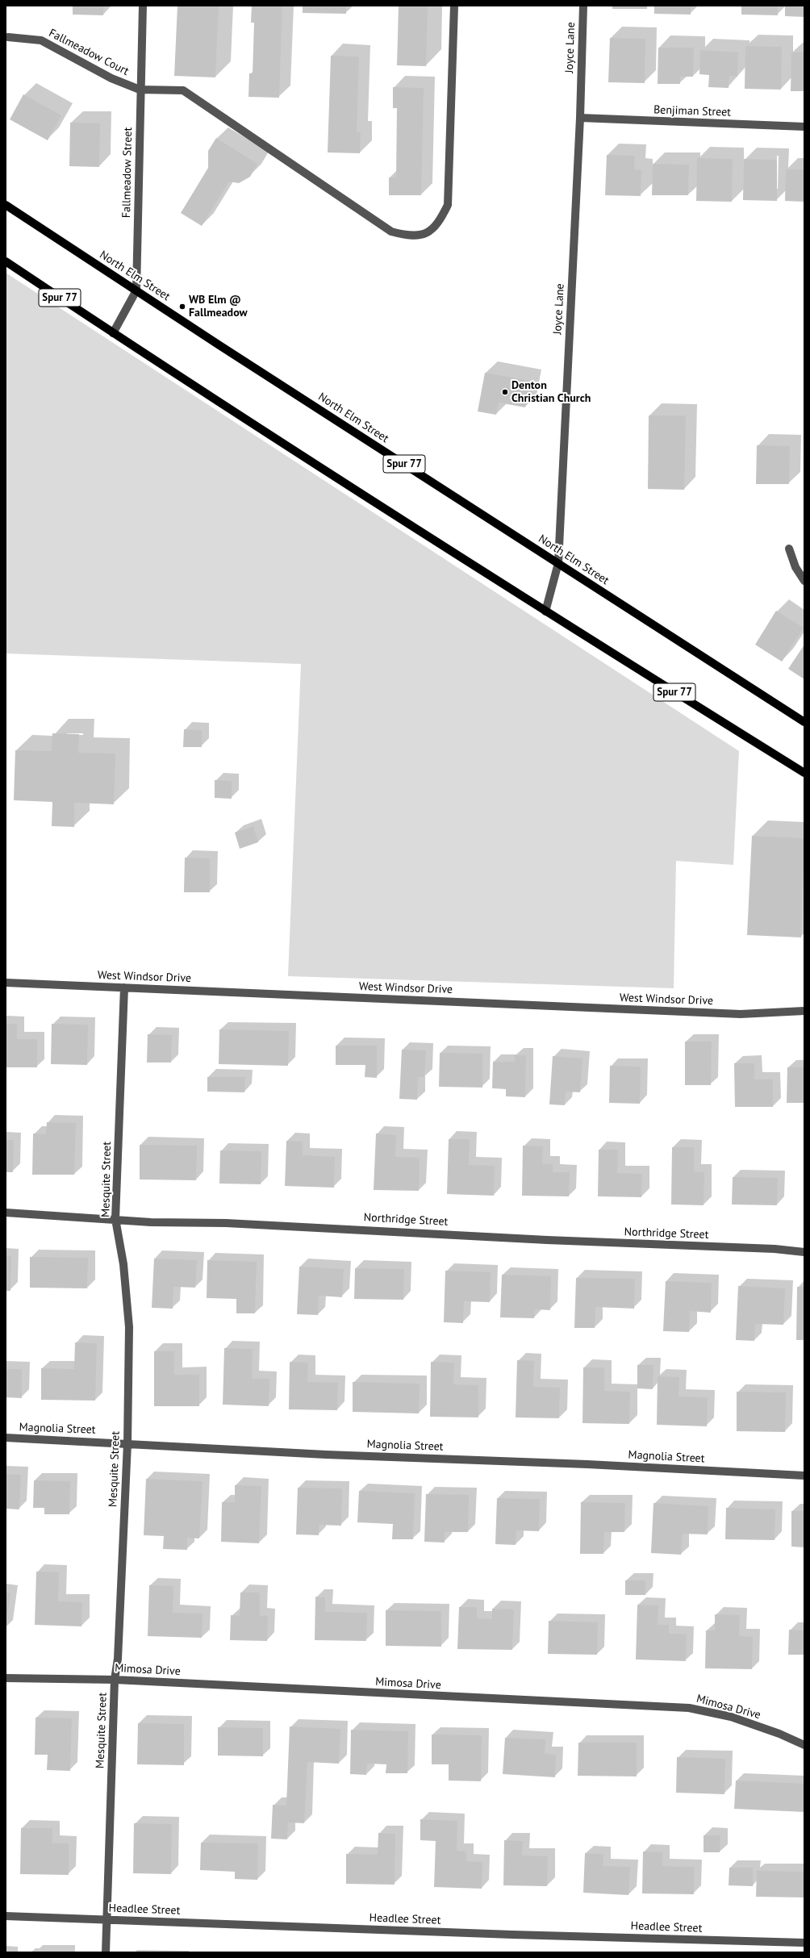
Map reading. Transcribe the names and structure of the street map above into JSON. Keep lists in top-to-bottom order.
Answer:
{
  "streets": {
    "main road": ["North Elm Street", "Spur 77"],
    "street": [
      "Joyce Lane",
      "Fallmeadow Court",
      "Benjiman Street",
      "Fallmeadow Street",
      "West Windsor Drive",
      "Mesquite Street",
      "Northridge Street",
      "Magnolia Street",
      "Mimosa Drive",
      "Headlee Street"
    ]
  },
  "crossings": [
    ["Joyce Lane", "Benjiman Street"],
    ["Joyce Lane", "North Elm Street"],
    ["Joyce Lane", "Spur 77"],
    ["Fallmeadow Court", "Fallmeadow Street"],
    ["Fallmeadow Street", "North Elm Street"],
    ["Fallmeadow Street", "Spur 77"],
    ["West Windsor Drive", "Mesquite Street"],
    ["Mesquite Street", "Northridge Street"],
    ["Mesquite Street", "Magnolia Street"],
    ["Mesquite Street", "Mimosa Drive"],
    ["Mesquite Street", "Headlee Street"]
  ],
  "places": ["WB Elm @ Fallmeadow", "Denton Christian Church"]
}
